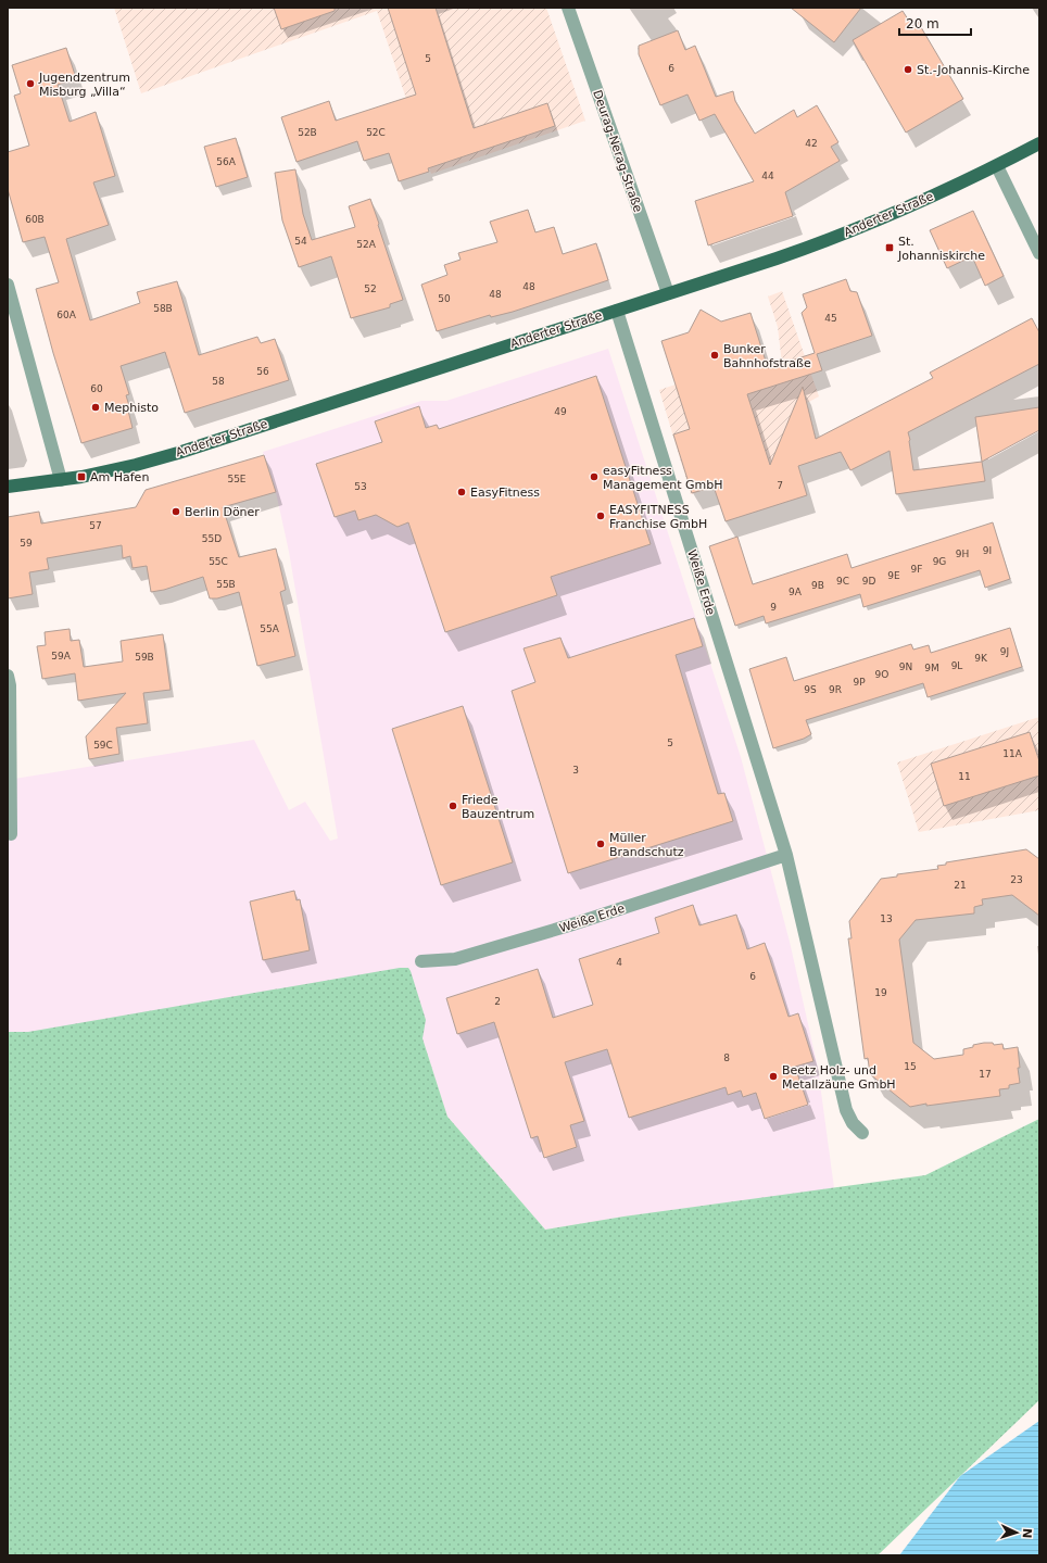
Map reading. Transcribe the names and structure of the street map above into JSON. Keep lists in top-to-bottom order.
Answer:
{
  "streets": {
    "main road": ["Anderter Straße"],
    "street": ["Deurag-Nerag-Straße", "Weiße Erde"]
  },
  "crossings": [
    ["Deurag-Nerag-Straße", "Anderter Straße"],
    ["Anderter Straße", "Weiße Erde"]
  ],
  "places": {
    "other": [
      "St.-Johannis-Kirche",
      "Jugendzentrum Misburg „Villa“",
      "Bunker Bahnhofstraße",
      "Mephisto",
      "easyFitness Management GmbH",
      "EasyFitness",
      "Berlin Döner",
      "EASYFITNESS Franchise GmbH",
      "Friede Bauzentrum",
      "Müller Brandschutz",
      "Beetz Holz- und Metallzäune GmbH"
    ],
    "transit": ["St. Johanniskirche", "Am Hafen"]
  },
  "house_numbers": [
    "5",
    "6",
    "52B",
    "52C",
    "42",
    "56A",
    "44",
    "60B",
    "54",
    "52A",
    "48",
    "52",
    "48",
    "50",
    "58B",
    "60A",
    "45",
    "56",
    "58",
    "60",
    "49",
    "55E",
    "7",
    "53",
    "57",
    "55D",
    "59",
    "9I",
    "9H",
    "55C",
    "9G",
    "9F",
    "9E",
    "9C",
    "9D",
    "55B",
    "9B",
    "9A",
    "9",
    "55A",
    "9J",
    "59A",
    "59B",
    "9K",
    "9L",
    "9N",
    "9M",
    "9O",
    "9P",
    "9S",
    "9R",
    "5",
    "59C",
    "11A",
    "3",
    "11",
    "23",
    "21",
    "13",
    "4",
    "6",
    "19",
    "2",
    "8",
    "15",
    "17"
  ],
  "scale_bar": "20 m",
  "north": "right"
}
